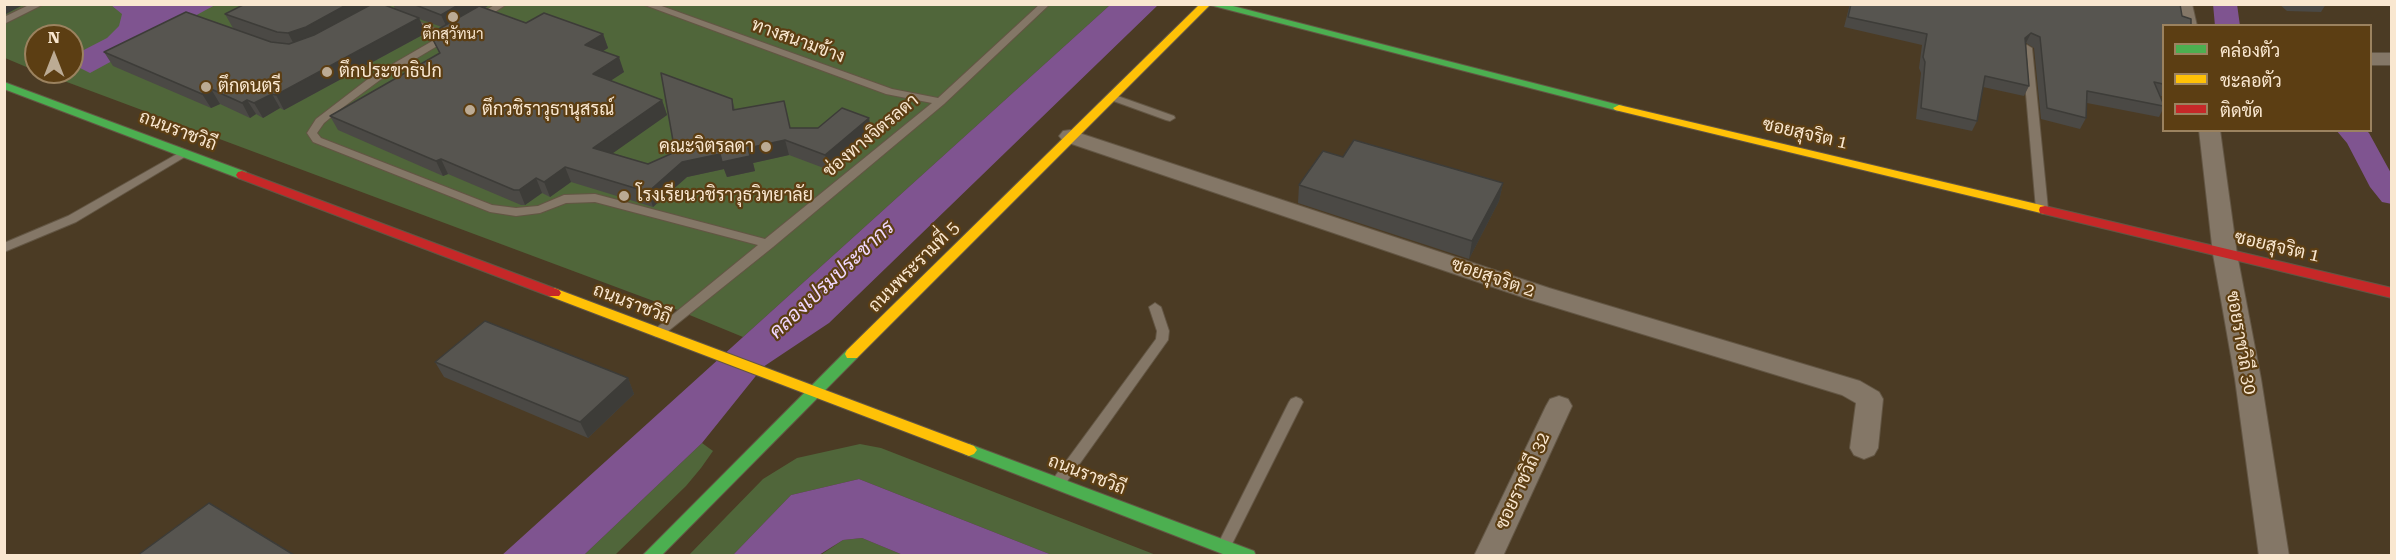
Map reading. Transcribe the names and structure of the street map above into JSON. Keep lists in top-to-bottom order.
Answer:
{
  "streets": {
    "main road": ["ถนนราชวิถี", "ซอยสุจริต 1", "ถนนพระรามที่ 5"],
    "street": ["ซอยสุจริต 2", "ซอยราชวิถี 30", "ซอยราชวิถี 32"],
    "lane": ["ทางสนามข้าง", "ช่องทางจิตรลดา"]
  },
  "crossings": [
    ["ทางสนามข้าง", "ช่องทางจิตรลดา"],
    ["ถนนราชวิถี", "ช่องทางจิตรลดา"],
    ["ถนนราชวิถี", "ถนนพระรามที่ 5"],
    ["ซอยสุจริต 1", "ซอยราชวิถี 30"],
    ["ถนนพระรามที่ 5", "ซอยสุจริต 2"]
  ],
  "water": ["คลองเปรมประชากร"],
  "places": [
    "ตึกสุวัทนา",
    "ตึกประขาธิปก",
    "ตึกดนตรี",
    "ตึกวชิราวุธานุสรณ์",
    "คณะจิตรลดา",
    "โรงเรียนวชิราวุธวิทยาลัย"
  ],
  "legend": ["คล่องตัว", "ชะลอตัว", "ติดขัด"],
  "north": "top"
}
